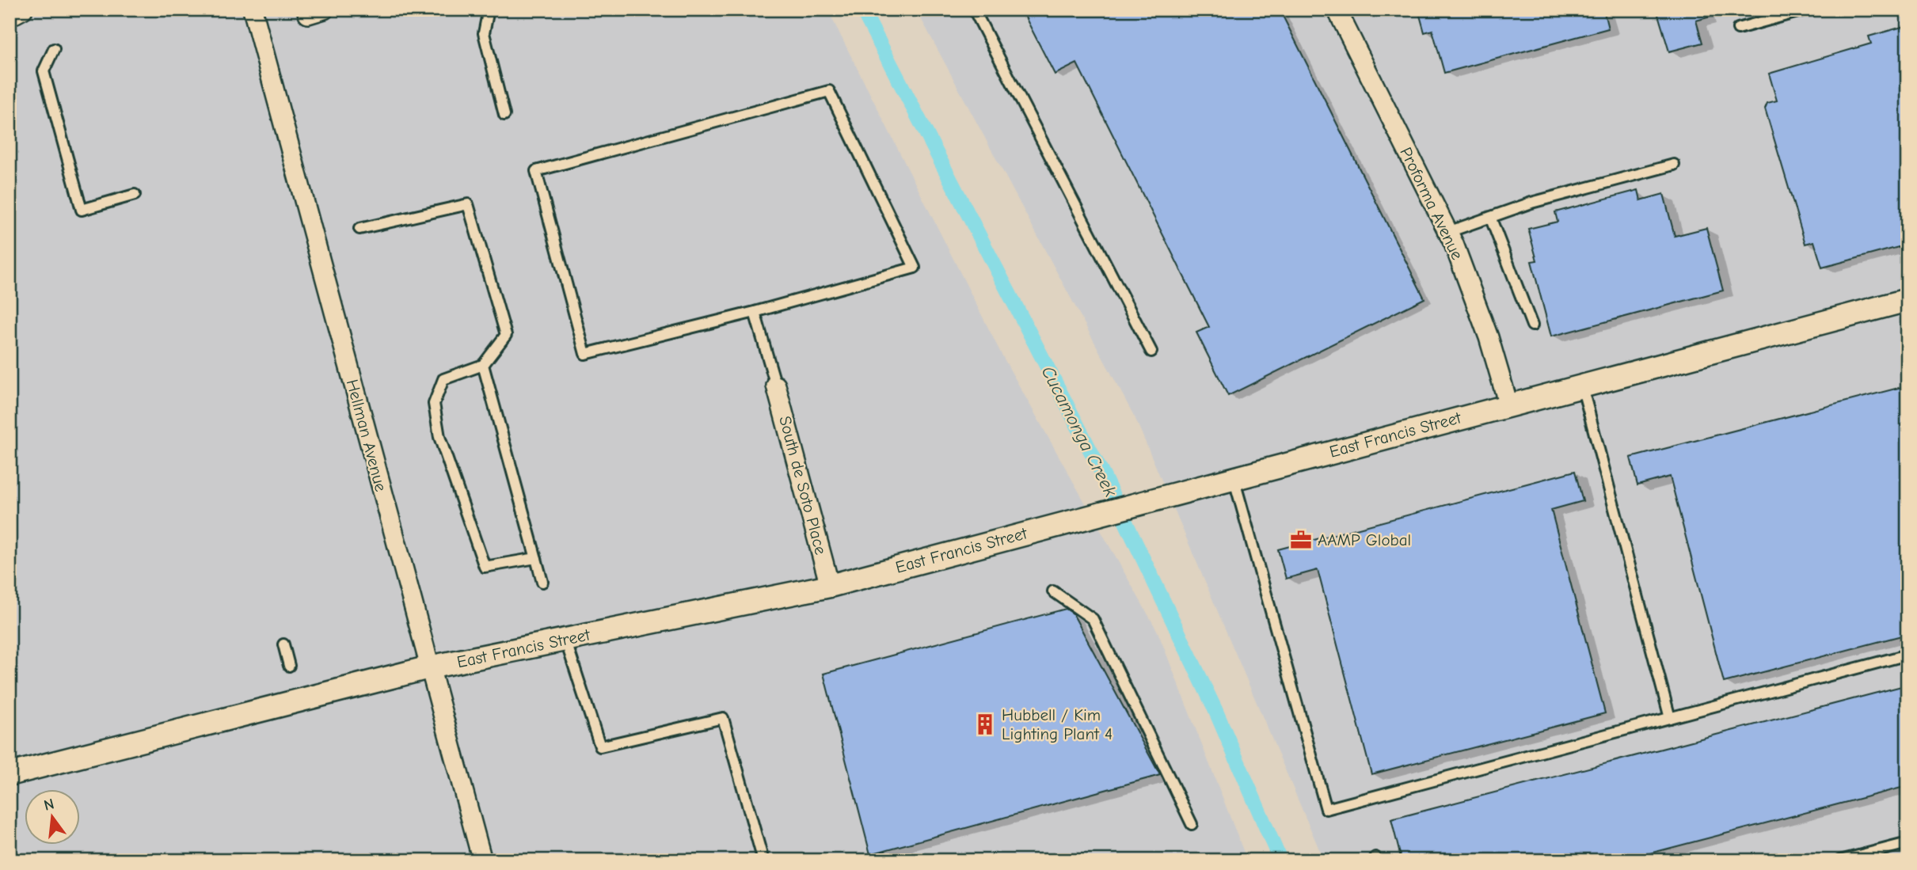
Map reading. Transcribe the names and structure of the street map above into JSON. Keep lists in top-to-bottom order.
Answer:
{
  "streets": {
    "street": [
      "Proforma Avenue",
      "East Francis Street",
      "Hellman Avenue",
      "South de Soto Place"
    ]
  },
  "crossings": [
    ["Proforma Avenue", "East Francis Street"],
    ["East Francis Street", "Hellman Avenue"],
    ["East Francis Street", "South de Soto Place"]
  ],
  "water": ["Cucamonga Creek"],
  "places": {
    "office": ["AAMP Global"],
    "building": ["Hubbell / Kim Lighting Plant 4"]
  },
  "north": "top"
}
